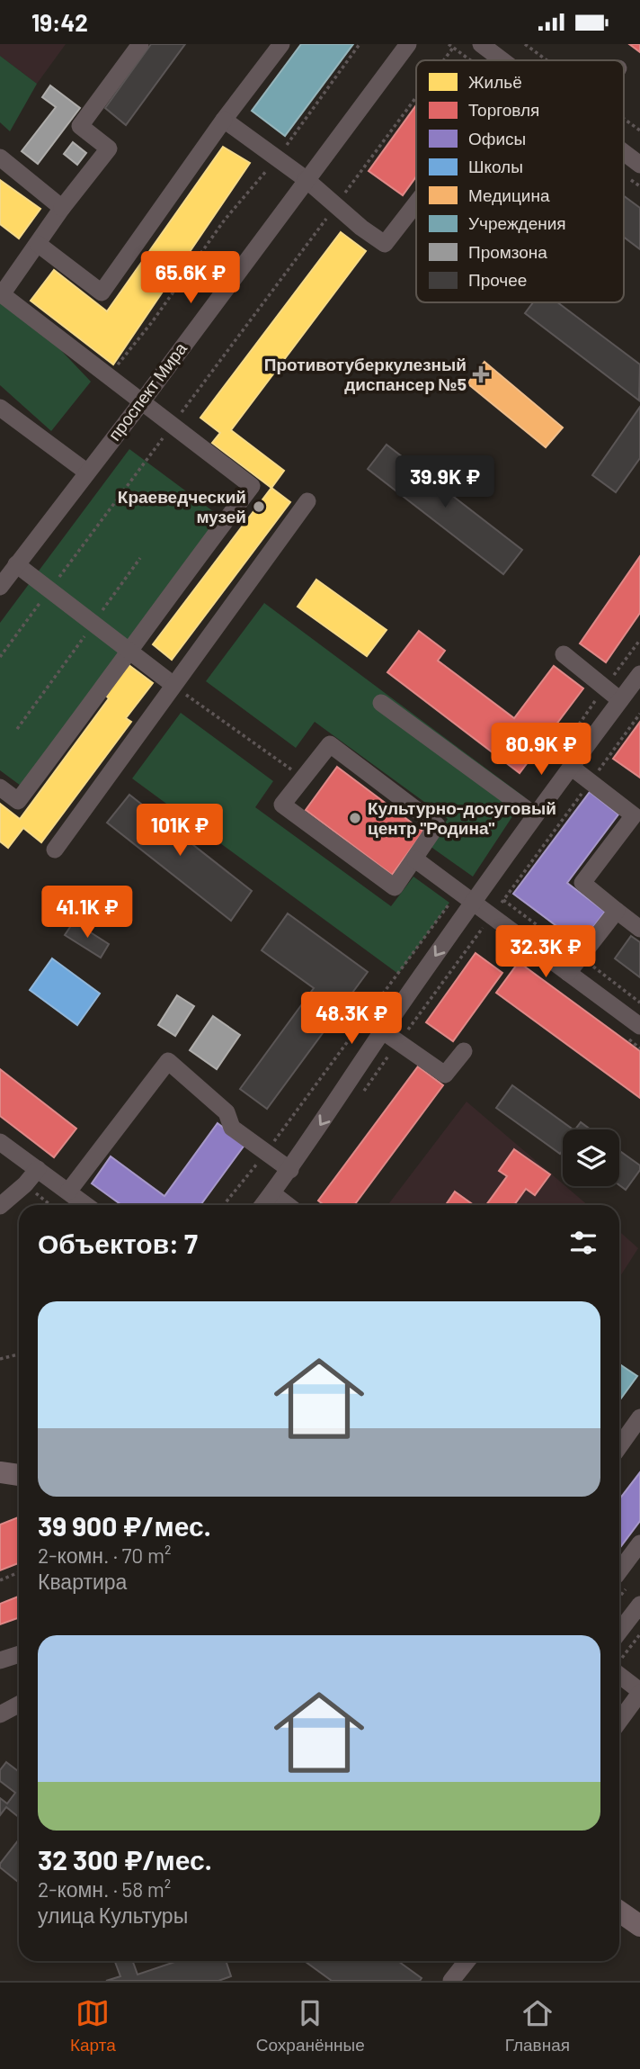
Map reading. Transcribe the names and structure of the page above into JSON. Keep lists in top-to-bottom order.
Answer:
{
  "streets": {
    "street": ["проспект Мира"]
  },
  "places": {
    "health": ["Противотуберкулезный диспансер №5"],
    "other": ["Краеведческий музей", "Культурно-досуговый центр \"Родина\""]
  },
  "legend": [
    "Жильё",
    "Торговля",
    "Офисы",
    "Школы",
    "Медицина",
    "Учреждения",
    "Промзона",
    "Прочее"
  ],
  "page": {
    "status": "19:42",
    "price": [
      "65.6K ₽",
      "39.9K ₽",
      "80.9K ₽",
      "101K ₽",
      "41.1K ₽",
      "32.3K ₽",
      "48.3K ₽"
    ],
    "heading": "Объектов: 7",
    "list": [
      {
        "name": "39 900 ₽/мес.",
        "note": "2-комн. · 70 m² · Квартира"
      },
      {
        "name": "32 300 ₽/мес.",
        "note": "2-комн. · 58 m² · улица Культуры"
      }
    ],
    "tabs": ["Карта", "Сохранённые", "Главная"]
  }
}
